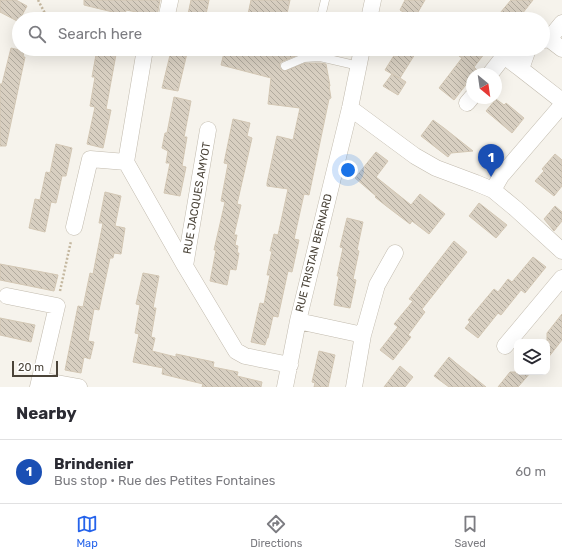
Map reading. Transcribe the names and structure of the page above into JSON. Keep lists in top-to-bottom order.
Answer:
{
  "streets": {
    "street": ["RUE JACQUES AMYOT", "RUE TRISTAN BERNARD"]
  },
  "crossings": [
    ["RUE JACQUES AMYOT", "RUE TRISTAN BERNARD"]
  ],
  "scale_bar": "20 m",
  "north": "bottom right",
  "page": {
    "search": "Search here",
    "pins": "1",
    "scale": "20 m",
    "heading": "Nearby",
    "list": [
      {
        "mark": "1",
        "name": "Brindenier",
        "note": "Bus stop · Rue des Petites Fontaines",
        "value": "60 m"
      }
    ],
    "nav": ["Map", "Directions", "Saved"]
  }
}
